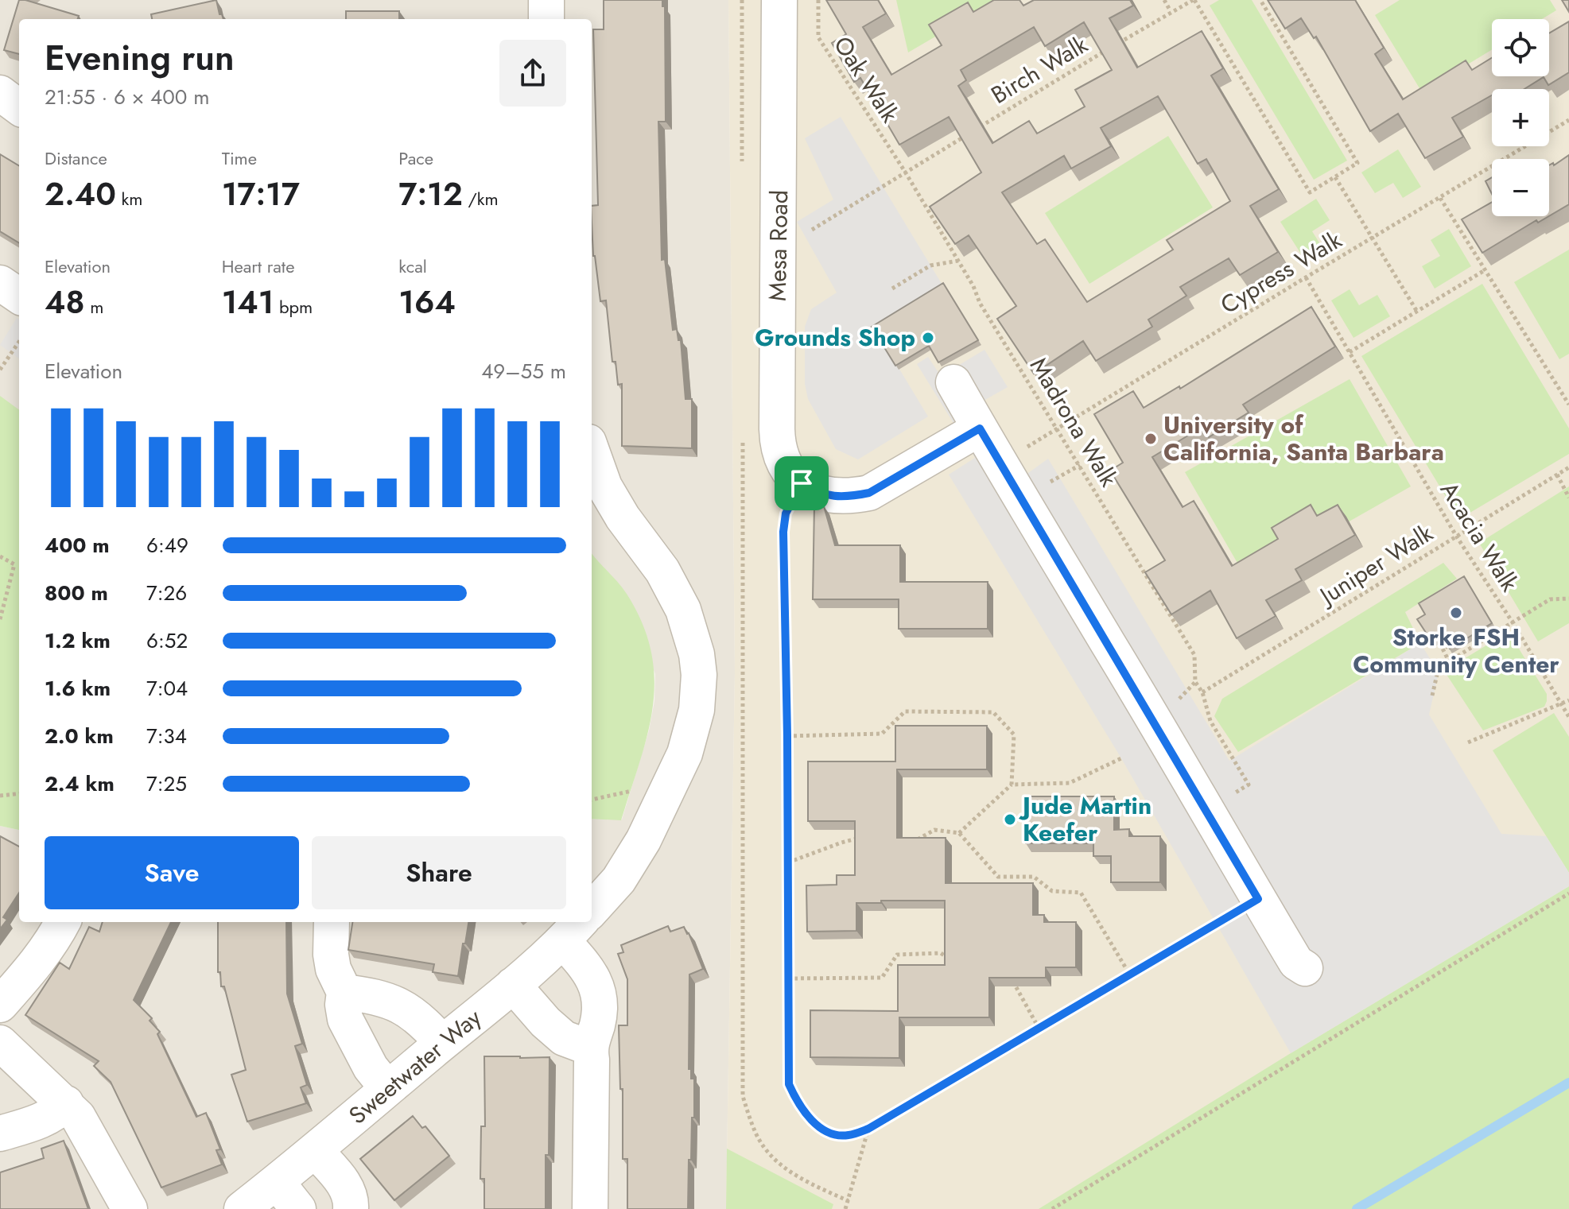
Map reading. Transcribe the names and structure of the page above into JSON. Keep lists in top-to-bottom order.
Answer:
{
  "streets": {
    "street": ["Mesa Road", "Sweetwater Way"],
    "path": [
      "Birch Walk",
      "Oak Walk",
      "Cypress Walk",
      "Madrona Walk",
      "Acacia Walk",
      "Juniper Walk"
    ]
  },
  "crossings": [
    ["Oak Walk", "Madrona Walk"],
    ["Cypress Walk", "Madrona Walk"],
    ["Cypress Walk", "Acacia Walk"],
    ["Madrona Walk", "Juniper Walk"],
    ["Acacia Walk", "Juniper Walk"]
  ],
  "places": [
    "Grounds Shop",
    "University of California, Santa Barbara",
    "Storke FSH Community Center",
    "Jude Martin Keefer"
  ],
  "page": {
    "map_buttons": ["+", "−"],
    "heading": ["Evening run", "21:55 · 6 × 400 m"],
    "stats": [
      ["Distance", "2.40 km"],
      ["Time", "17:17"],
      ["Pace", "7:12 /km"],
      ["Elevation", "48 m"],
      ["Heart rate", "141 bpm"],
      ["kcal", "164"]
    ],
    "chart": ["Elevation", "49–55 m"],
    "list": [
      {
        "name": "400 m",
        "note": "6:49"
      },
      {
        "name": "800 m",
        "note": "7:26"
      },
      {
        "name": "1.2 km",
        "note": "6:52"
      },
      {
        "name": "1.6 km",
        "note": "7:04"
      },
      {
        "name": "2.0 km",
        "note": "7:34"
      },
      {
        "name": "2.4 km",
        "note": "7:25"
      }
    ],
    "buttons": ["Save", "Share"]
  }
}
